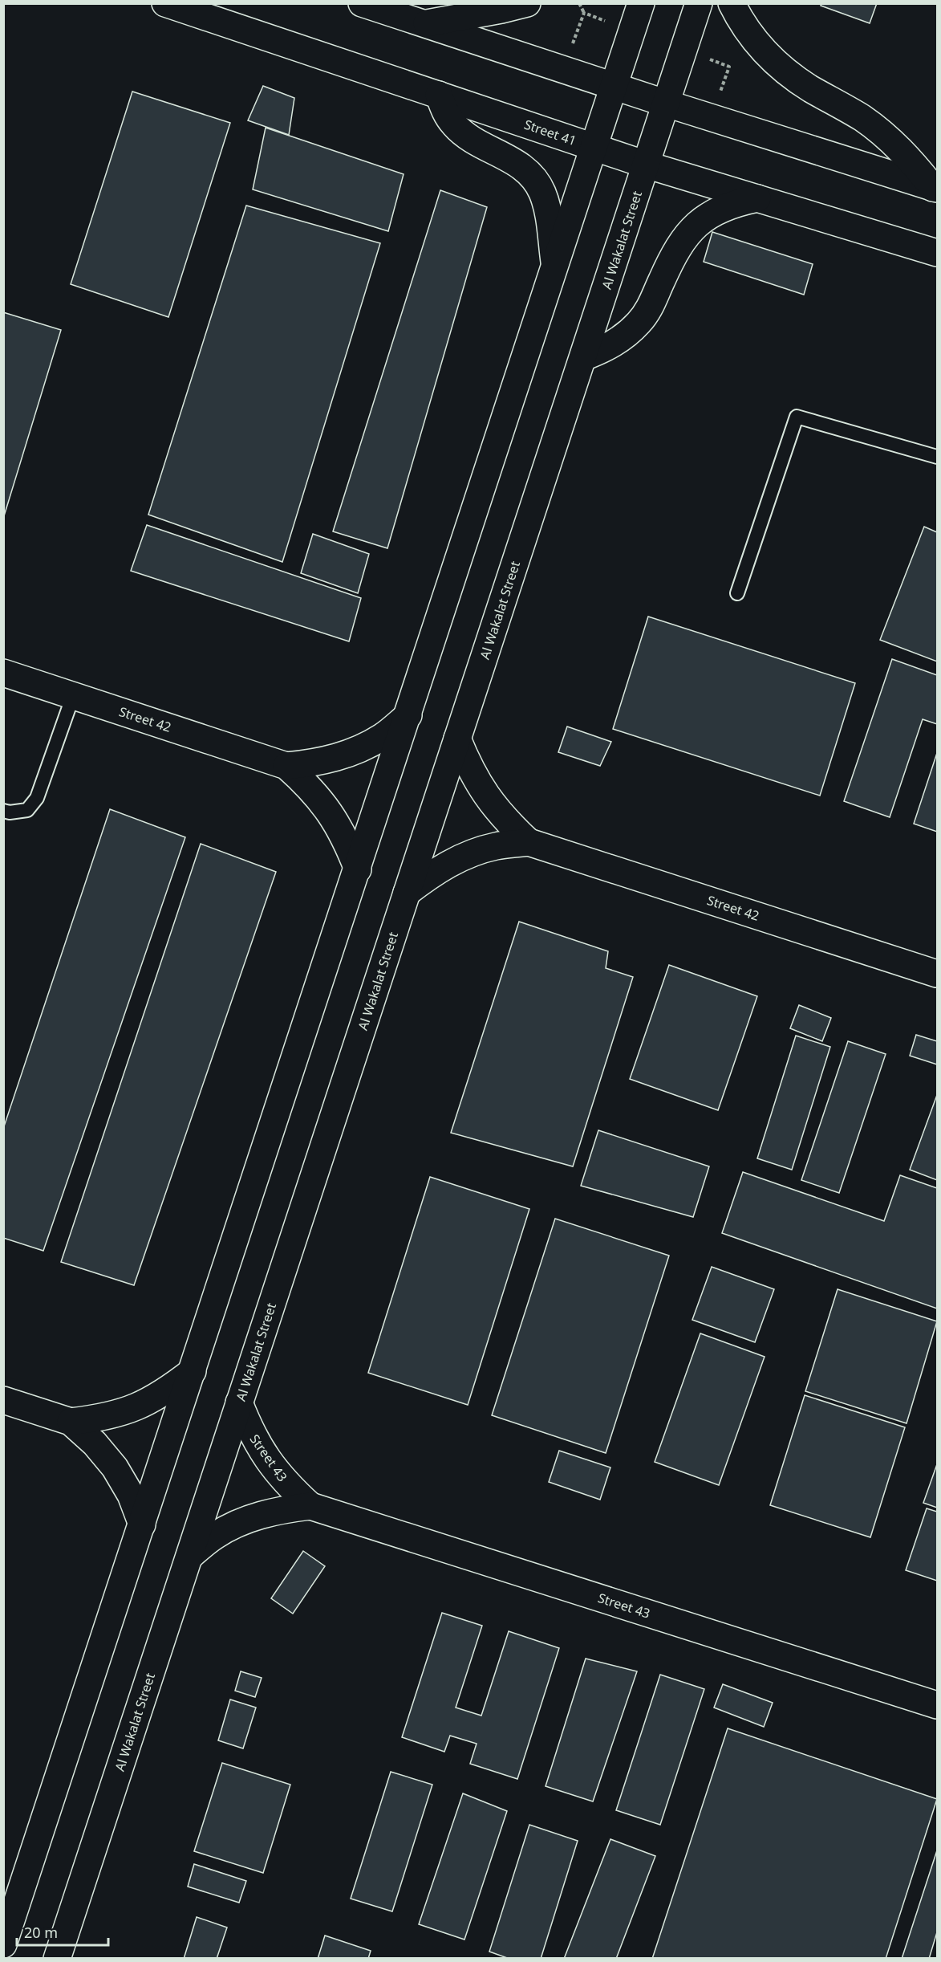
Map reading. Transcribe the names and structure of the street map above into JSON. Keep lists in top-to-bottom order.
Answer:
{
  "streets": {
    "street": [
      "Street 41",
      "Al Wakalat Street",
      "Street 42",
      "Street 43"
    ]
  },
  "crossings": [
    ["Street 41", "Al Wakalat Street"],
    ["Al Wakalat Street", "Street 42"],
    ["Al Wakalat Street", "Street 43"]
  ],
  "scale_bar": "20 m"
}
